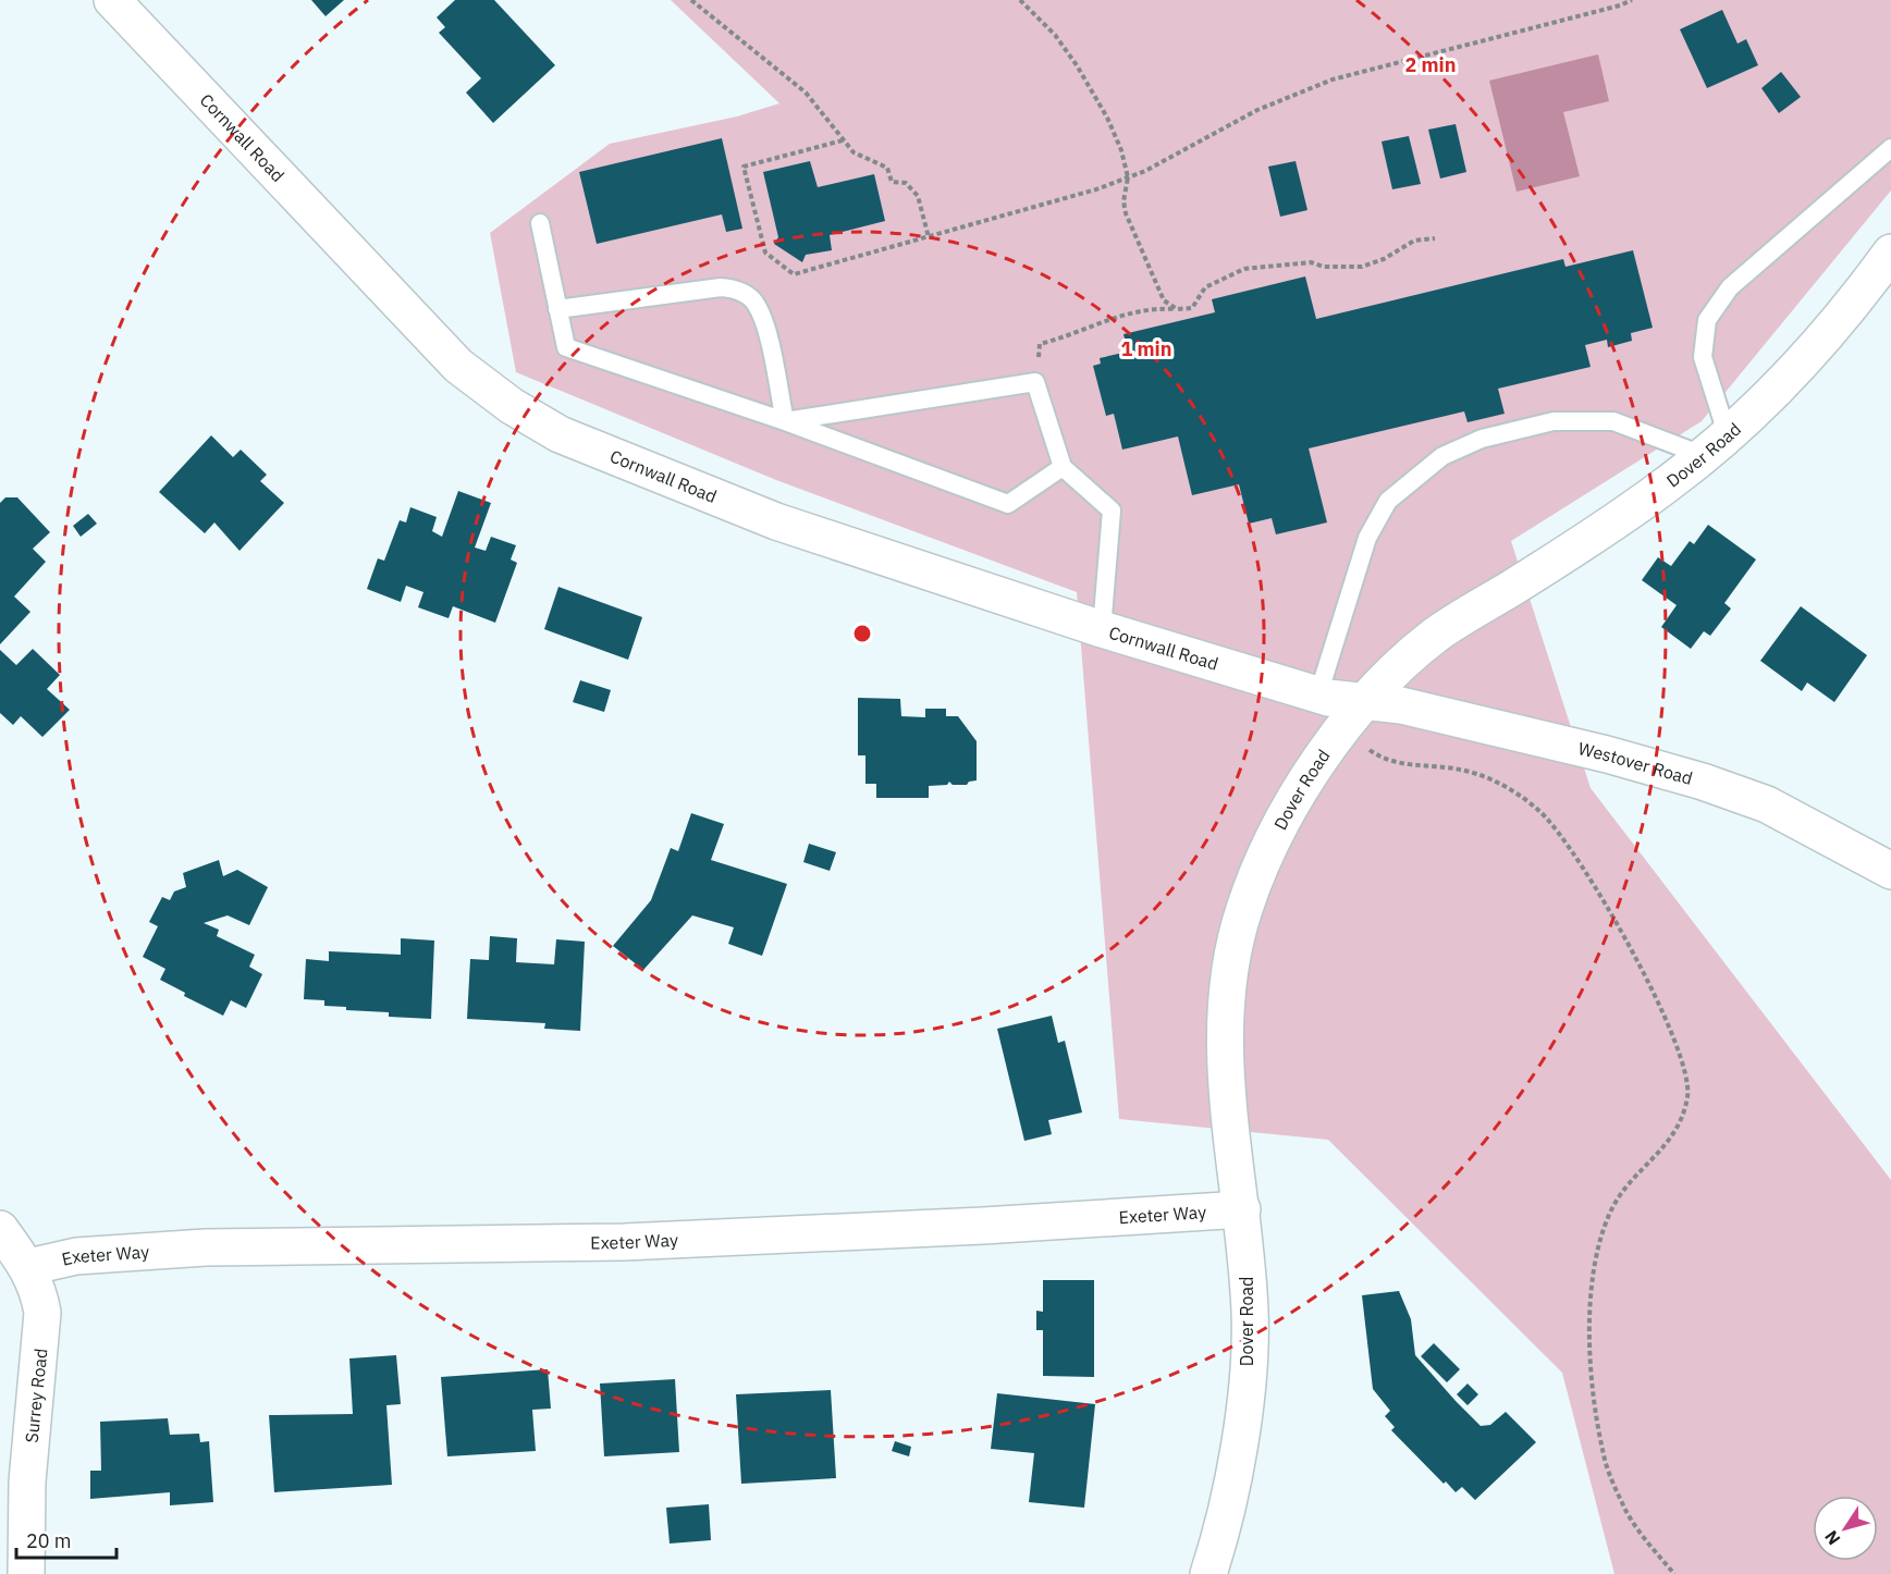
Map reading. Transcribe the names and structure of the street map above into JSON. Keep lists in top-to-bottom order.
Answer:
{
  "streets": {
    "street": [
      "Cornwall Road",
      "Dover Road",
      "Westover Road",
      "Exeter Way",
      "Surrey Road"
    ]
  },
  "crossings": [
    ["Cornwall Road", "Dover Road"],
    ["Cornwall Road", "Westover Road"],
    ["Dover Road", "Westover Road"],
    ["Dover Road", "Exeter Way"],
    ["Exeter Way", "Surrey Road"]
  ],
  "scale_bar": "20 m",
  "north": "bottom left",
  "rings": ["2 min", "1 min"]
}
